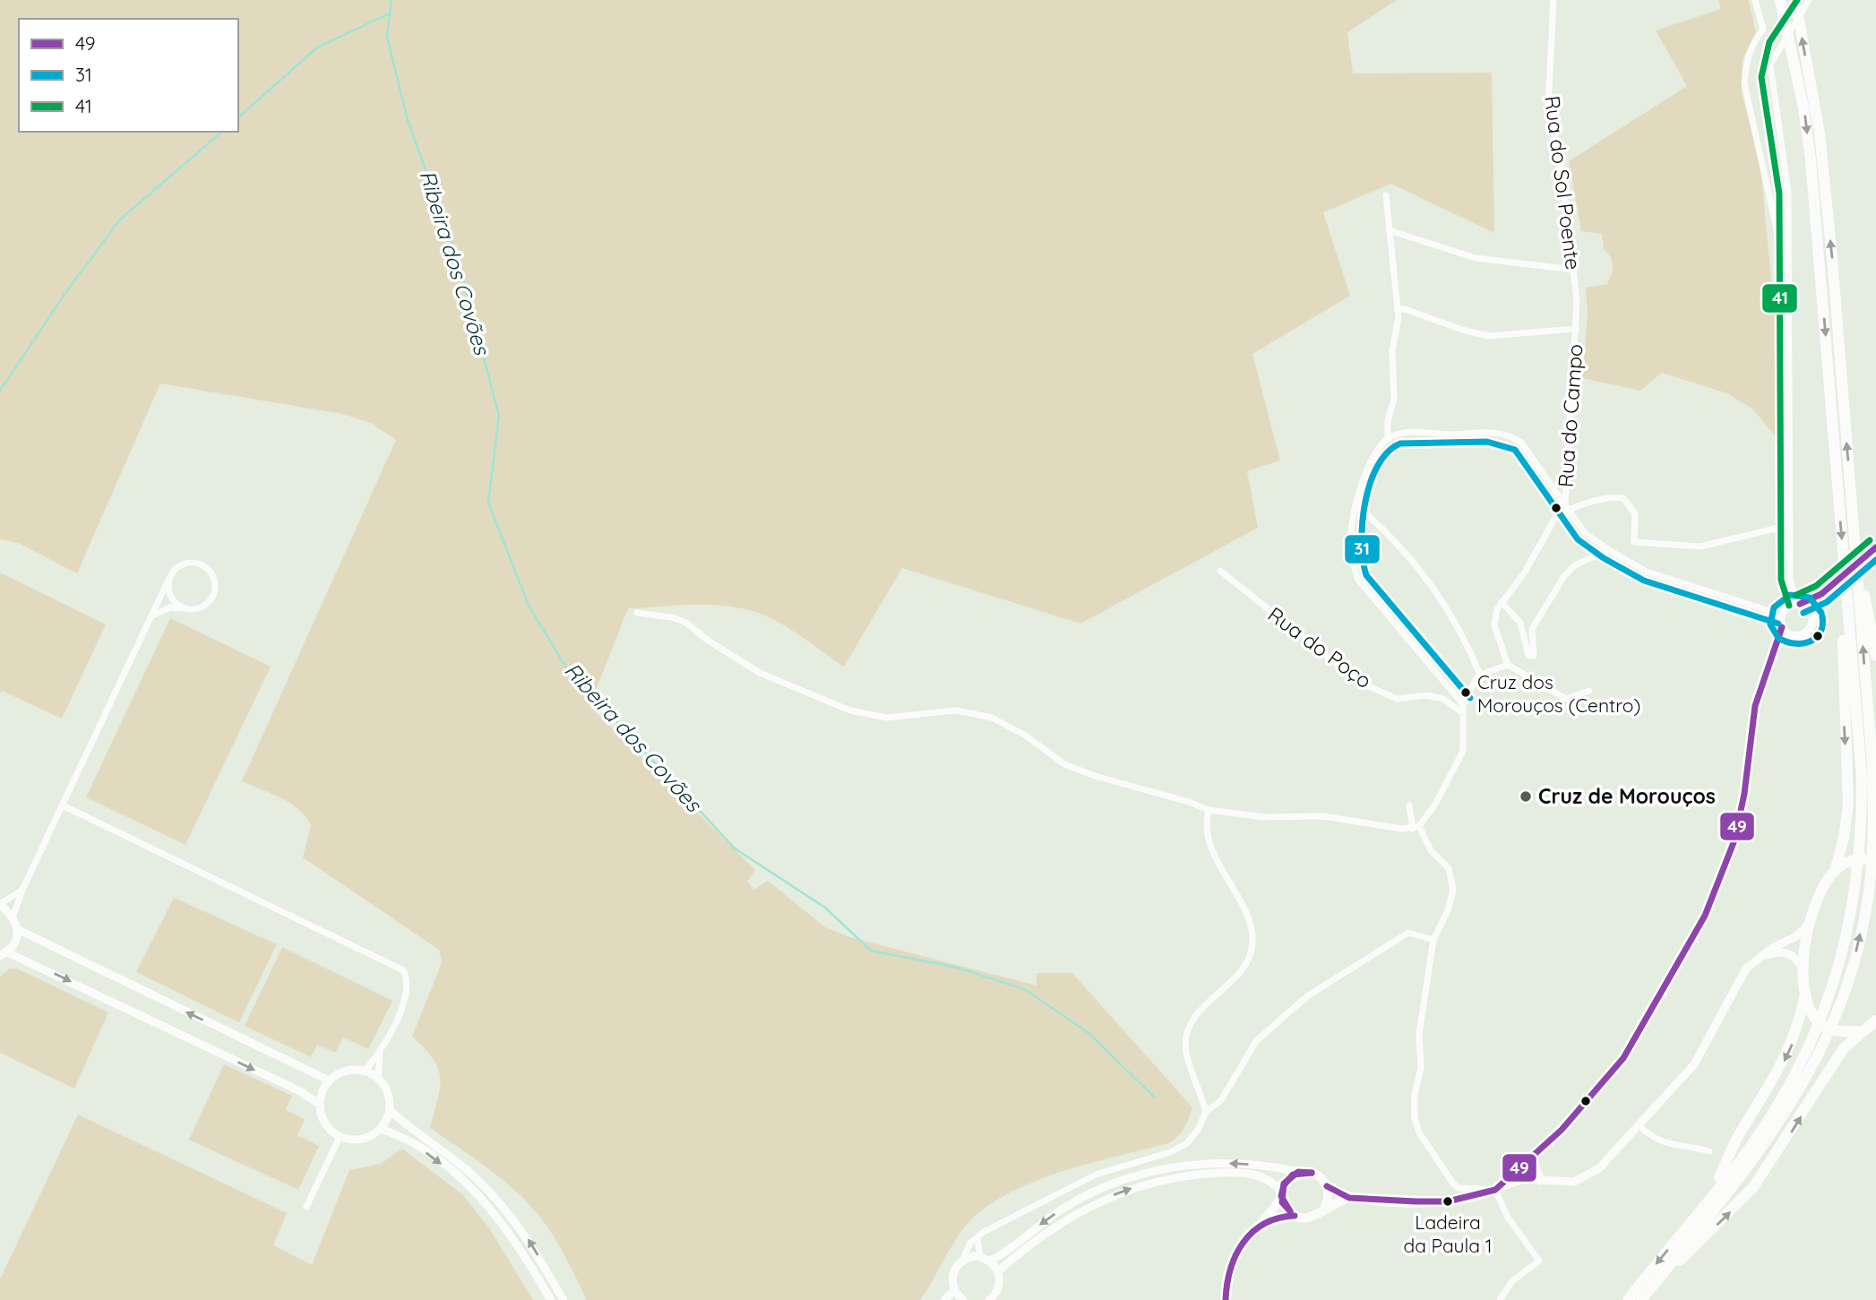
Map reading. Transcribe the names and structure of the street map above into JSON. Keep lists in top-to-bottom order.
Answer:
{
  "streets": {
    "street": ["Rua do Sol Poente", "Rua do Campo", "Rua do Poço"]
  },
  "crossings": [
    ["Rua do Sol Poente", "Rua do Campo"]
  ],
  "water": ["Ribeira dos Covões"],
  "places": ["Cruz dos Morouços (Centro)", "Cruz de Morouços", "Ladeira da Paula 1"],
  "lines": ["transit line 41", "transit line 31", "transit line 49"],
  "legend": ["49", "31", "41"]
}
